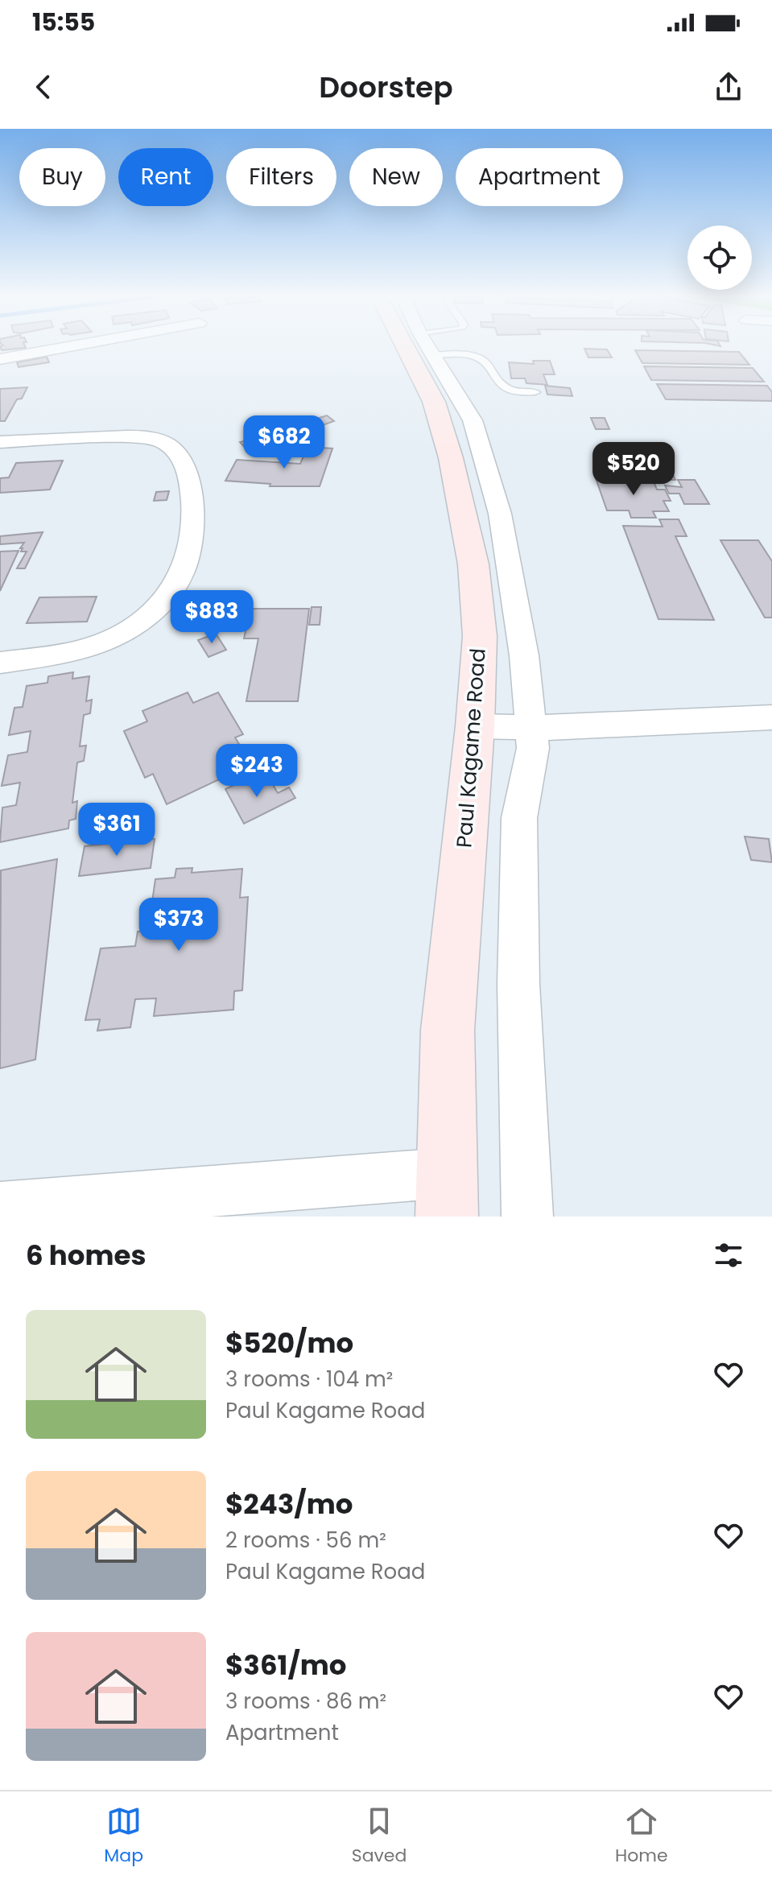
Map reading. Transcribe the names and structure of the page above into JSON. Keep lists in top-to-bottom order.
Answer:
{
  "streets": {
    "street": ["Paul Kagame Road"]
  },
  "page": {
    "status": "15:55",
    "header": "Doorstep",
    "chip": [
      "Buy",
      "Rent",
      "Filters",
      "New",
      "Apartment"
    ],
    "price": [
      "$682",
      "$520",
      "$883",
      "$243",
      "$361",
      "$373"
    ],
    "heading": "6 homes",
    "list": [
      {
        "name": "$520/mo",
        "note": "3 rooms · 104 m² · Paul Kagame Road"
      },
      {
        "name": "$243/mo",
        "note": "2 rooms · 56 m² · Paul Kagame Road"
      },
      {
        "name": "$361/mo",
        "note": "3 rooms · 86 m² · Apartment"
      }
    ],
    "tabs": ["Map", "Saved", "Home"]
  }
}
